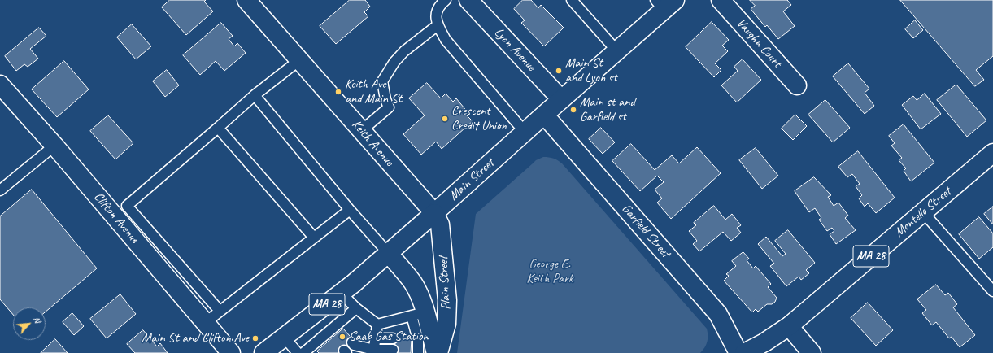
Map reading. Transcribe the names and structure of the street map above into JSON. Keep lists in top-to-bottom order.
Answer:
{
  "streets": {
    "main road": [
      "Vaughn Court",
      "Lyon Avenue",
      "Keith Avenue",
      "Main Street",
      "Montello Street",
      "Clifton Avenue",
      "Garfield Street",
      "MA 28",
      "Plain Street"
    ]
  },
  "crossings": [
    ["Lyon Avenue", "Main Street"],
    ["Keith Avenue", "Main Street"],
    ["Keith Avenue", "Plain Street"],
    ["Main Street", "Garfield Street"],
    ["Main Street", "Plain Street"]
  ],
  "parks": ["George E. Keith Park"],
  "places": [
    "Main St and Lyon st",
    "Keith Ave and Main St",
    "Main st and Garfield st",
    "Crescent Credit Union",
    "Saab Gas Station",
    "Main St and Clifton Ave"
  ],
  "north": "top right"
}
